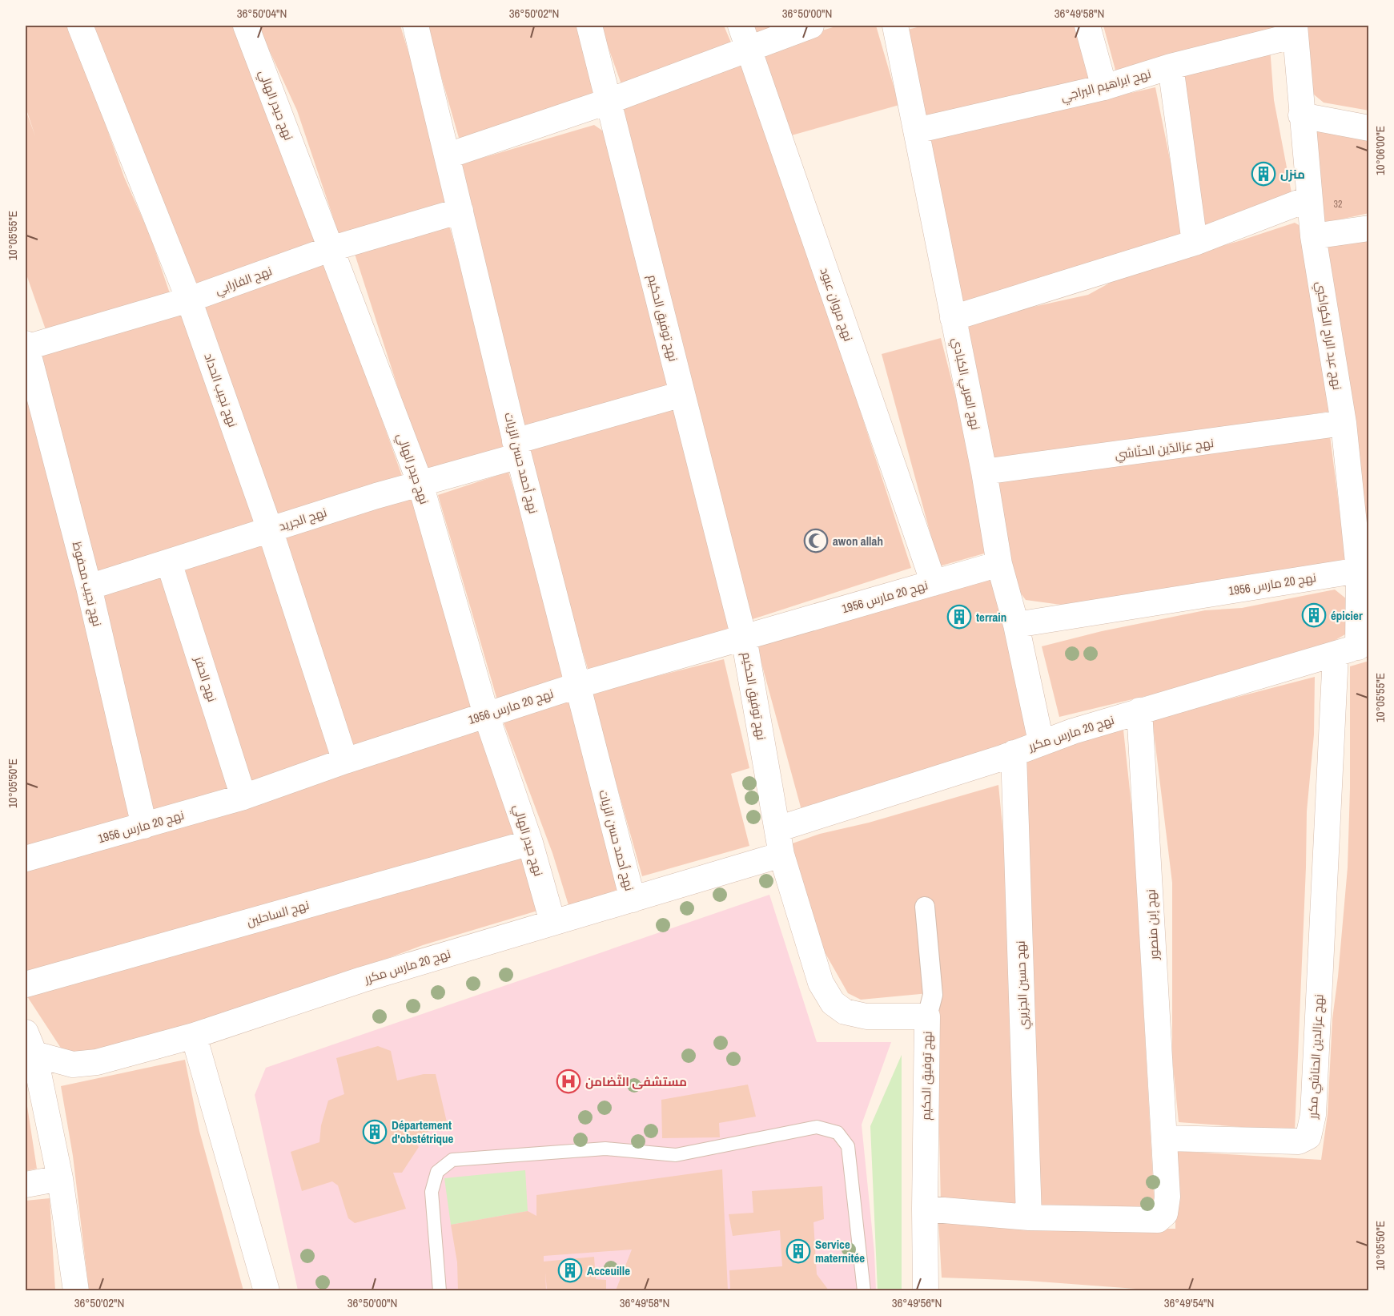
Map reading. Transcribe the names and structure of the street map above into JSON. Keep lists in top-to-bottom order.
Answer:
{
  "streets": {
    "street": [
      "نهج ابراهيم البراجي",
      "نهج حيدر الهالي",
      "نهج الفارابي",
      "نهج مروان عبود",
      "نهج توفيق الحكيم",
      "نهج عبد الراح الكواكبي",
      "نهج العربي الكبادي",
      "نهج نجيب الحداد",
      "نهج عزالدّين الحنّاشي",
      "نهج أحمد حسن الزيات",
      "نهج الجريد",
      "نهج نجيب محفوظ",
      "نهج 20 مارس 1956",
      "نهج الحفز",
      "نهج 20 مارس مكرر",
      "نهج الساحلين",
      "نهج إبن منصور",
      "نهج حسين الجزيري",
      "نهج عزالدين الحناشي مكرر"
    ]
  },
  "crossings": [
    ["نهج ابراهيم البراجي", "نهج عبد الراح الكواكبي"],
    ["نهج ابراهيم البراجي", "نهج العربي الكبادي"],
    ["نهج حيدر الهالي", "نهج الفارابي"],
    ["نهج حيدر الهالي", "نهج الجريد"],
    ["نهج حيدر الهالي", "نهج 20 مارس 1956"],
    ["نهج حيدر الهالي", "نهج 20 مارس مكرر"],
    ["نهج حيدر الهالي", "نهج الساحلين"],
    ["نهج الفارابي", "نهج نجيب الحداد"],
    ["نهج الفارابي", "نهج أحمد حسن الزيات"],
    ["نهج الفارابي", "نهج نجيب محفوظ"],
    ["نهج مروان عبود", "نهج 20 مارس 1956"],
    ["نهج توفيق الحكيم", "نهج الجريد"],
    ["نهج توفيق الحكيم", "نهج 20 مارس 1956"],
    ["نهج توفيق الحكيم", "نهج 20 مارس مكرر"],
    ["نهج عبد الراح الكواكبي", "نهج عزالدّين الحنّاشي"],
    ["نهج عبد الراح الكواكبي", "نهج 20 مارس 1956"],
    ["نهج عبد الراح الكواكبي", "نهج 20 مارس مكرر"],
    ["نهج عبد الراح الكواكبي", "نهج عزالدين الحناشي مكرر"],
    ["نهج العربي الكبادي", "نهج عزالدّين الحنّاشي"],
    ["نهج العربي الكبادي", "نهج 20 مارس 1956"],
    ["نهج العربي الكبادي", "نهج 20 مارس مكرر"],
    ["نهج نجيب الحداد", "نهج الجريد"],
    ["نهج نجيب الحداد", "نهج 20 مارس 1956"],
    ["نهج أحمد حسن الزيات", "نهج الجريد"],
    ["نهج أحمد حسن الزيات", "نهج 20 مارس 1956"],
    ["نهج أحمد حسن الزيات", "نهج 20 مارس مكرر"],
    ["نهج الجريد", "نهج نجيب محفوظ"],
    ["نهج الجريد", "نهج الحفز"],
    ["نهج نجيب محفوظ", "نهج 20 مارس 1956"],
    ["نهج 20 مارس 1956", "نهج الحفز"],
    ["نهج 20 مارس مكرر", "نهج إبن منصور"],
    ["نهج 20 مارس مكرر", "نهج حسين الجزيري"],
    ["نهج 20 مارس مكرر", "نهج عزالدين الحناشي مكرر"],
    ["نهج إبن منصور", "نهج عزالدين الحناشي مكرر"]
  ],
  "places": {
    "building": [
      "منزل",
      "épicier",
      "terrain",
      "Département d'obstétrique",
      "Service maternitée",
      "Acceuille"
    ],
    "mosque": ["awon allah"],
    "hospital": ["مستشفى التّضامن"]
  },
  "house_numbers": ["32"],
  "coordinates": [
    "36°50'04\"N",
    "36°50'02\"N",
    "36°50'00\"N",
    "36°49'58\"N",
    "10°06'00\"E",
    "10°05'55\"E",
    "10°05'50\"E",
    "36°49'56\"N",
    "36°49'54\"N"
  ]
}
